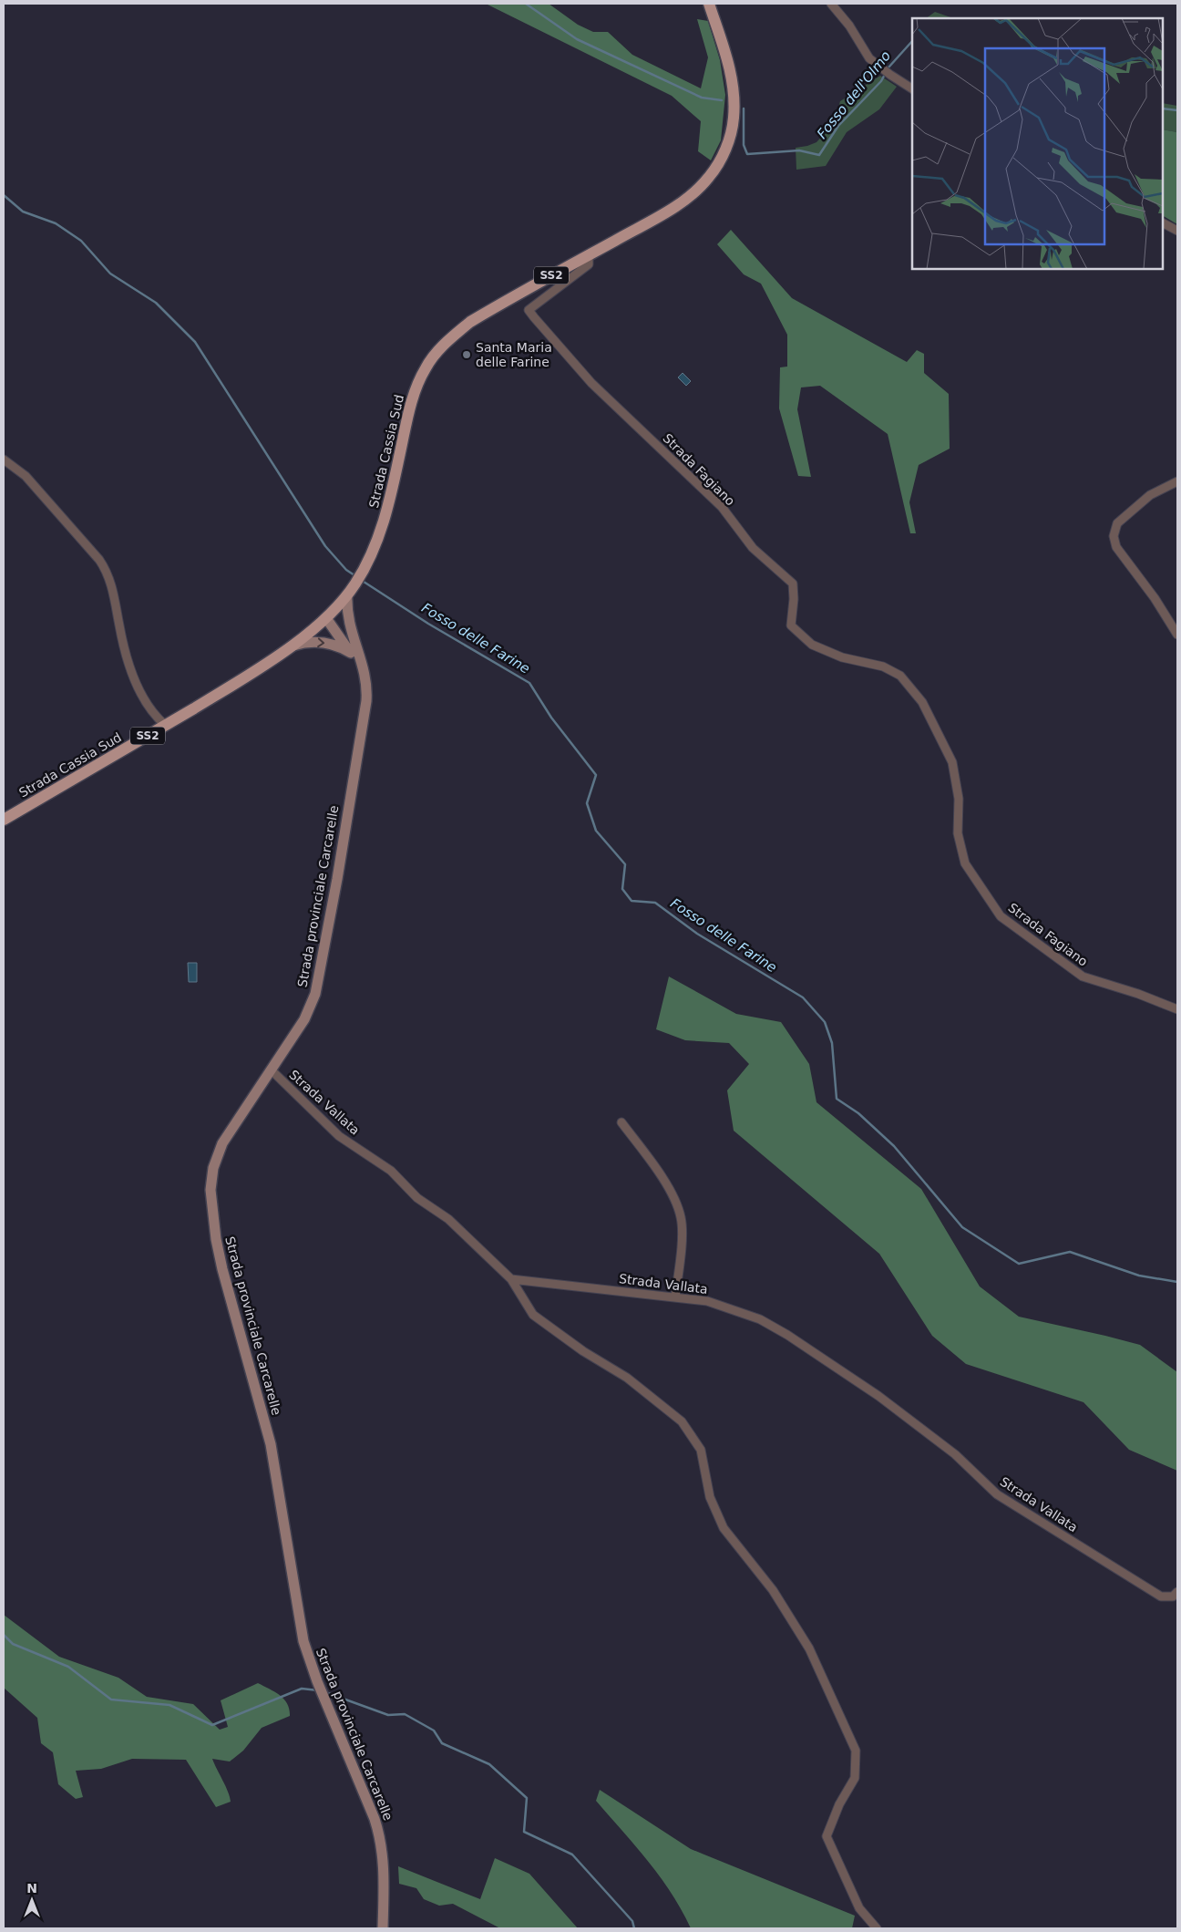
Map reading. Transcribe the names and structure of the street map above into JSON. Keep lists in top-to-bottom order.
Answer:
{
  "streets": {
    "main road": ["SS2", "Strada Cassia Sud", "Strada provinciale Carcarelle"],
    "street": ["Strada Fagiano", "Strada Vallata"]
  },
  "crossings": [
    ["Strada Cassia Sud", "Strada Fagiano"],
    ["Strada Cassia Sud", "Strada provinciale Carcarelle"],
    ["Strada provinciale Carcarelle", "Strada Vallata"]
  ],
  "water": ["Fosso dell'Olmo", "Fosso delle Farine"],
  "places": ["Santa Maria delle Farine"],
  "north": "top"
}
